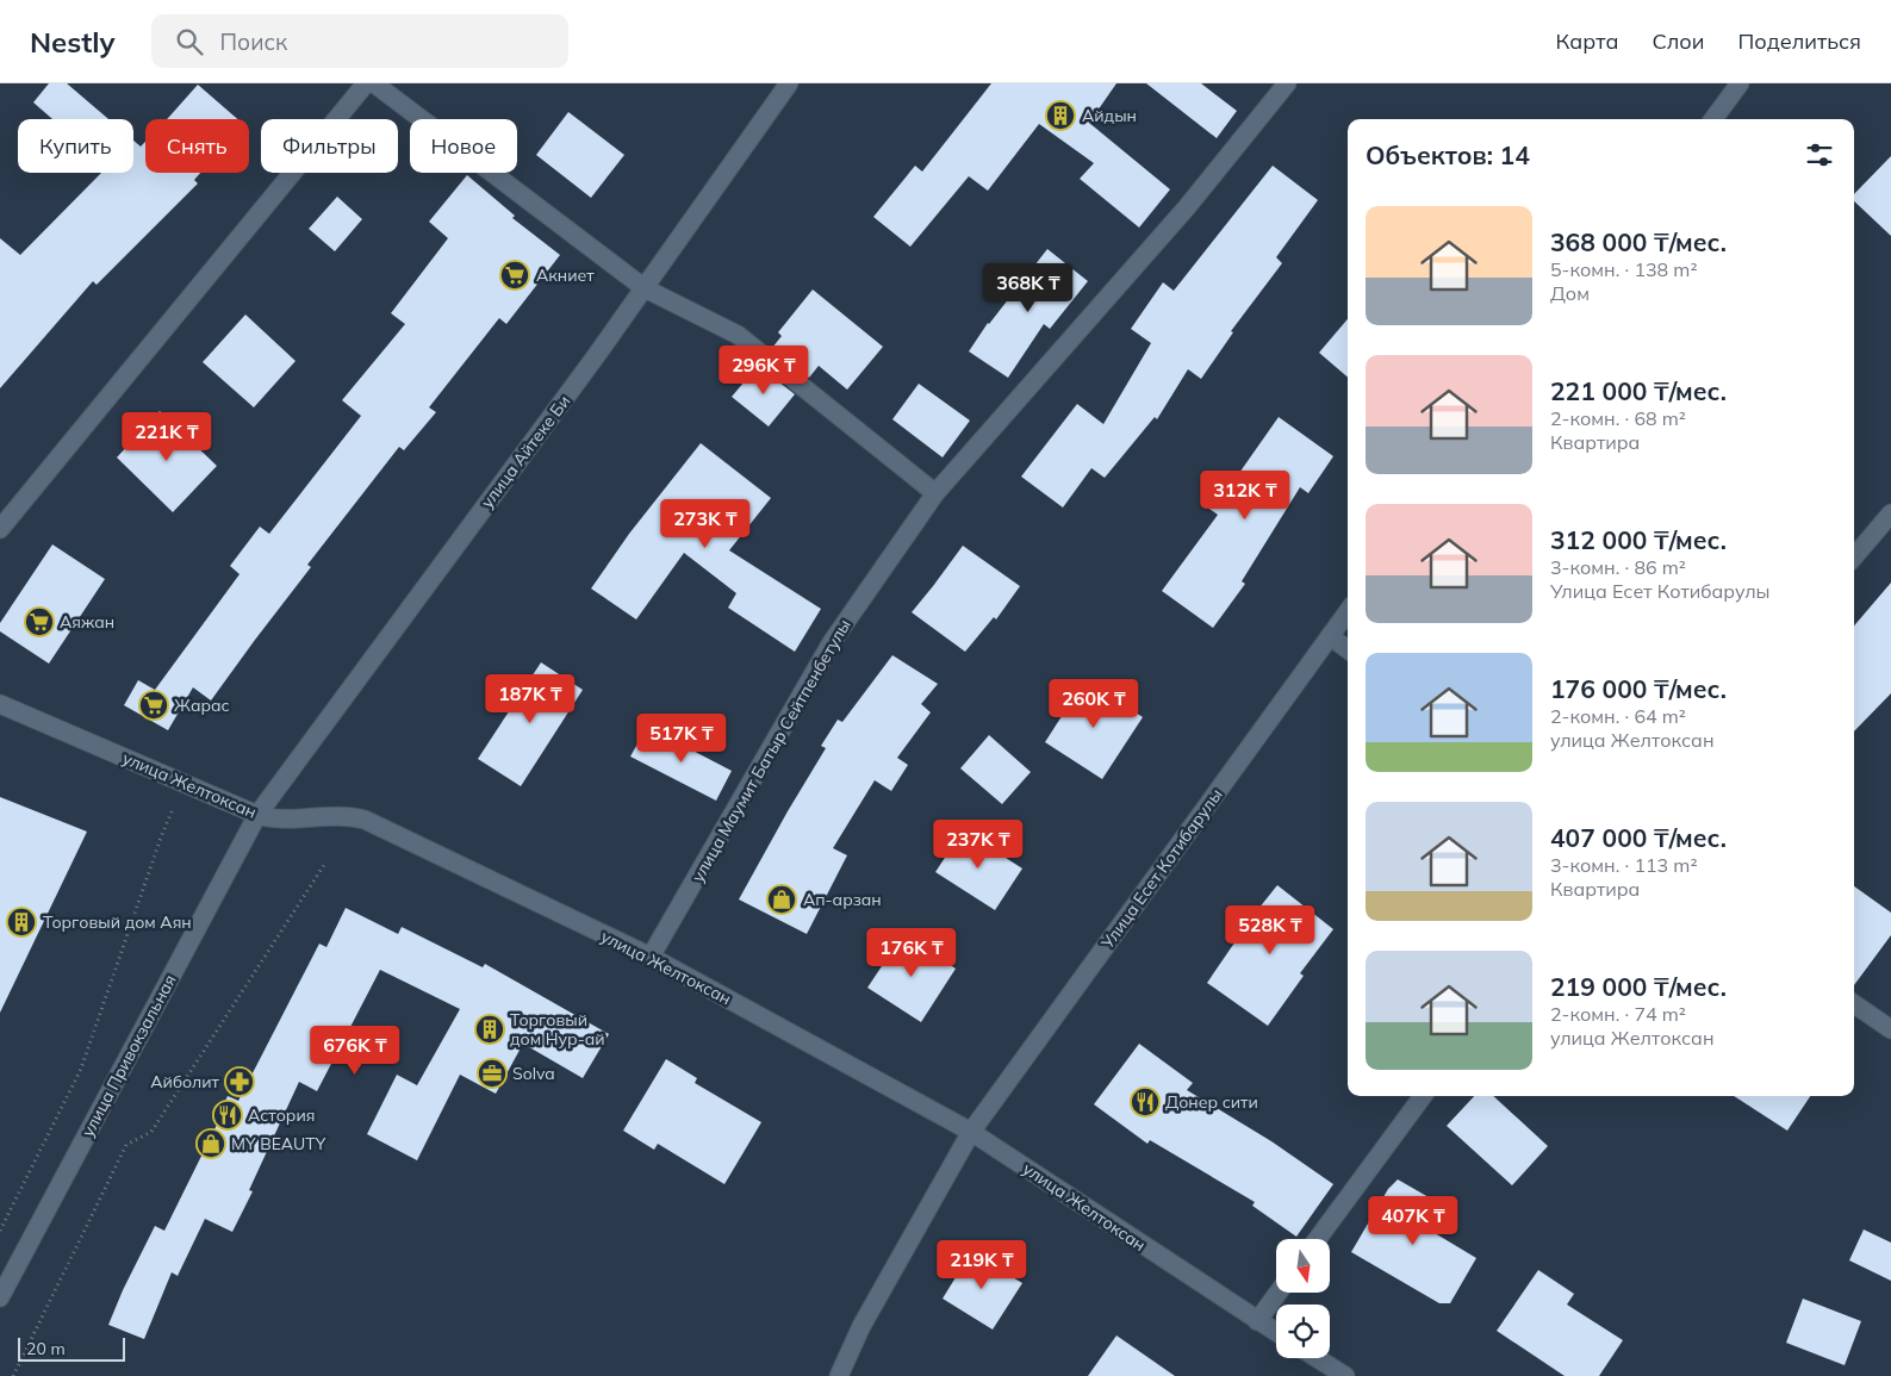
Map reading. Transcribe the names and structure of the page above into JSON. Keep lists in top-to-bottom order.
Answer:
{
  "streets": {
    "street": [
      "улица Айтеке Би",
      "улица Маумит Батыр Сейтпенбетулы",
      "улица Желтоксан",
      "Улица Есет Котибарулы",
      "улица Привокзальная"
    ]
  },
  "crossings": [
    ["улица Айтеке Би", "улица Желтоксан"],
    ["улица Айтеке Би", "улица Привокзальная"],
    ["улица Маумит Батыр Сейтпенбетулы", "улица Желтоксан"],
    ["улица Желтоксан", "Улица Есет Котибарулы"],
    ["улица Желтоксан", "улица Привокзальная"]
  ],
  "places": {
    "building": ["Айдын", "Торговый дом Аян", "Торговый дом Нур-ай"],
    "supermarket": ["Акниет", "Аяжан", "Жарас"],
    "shop": ["Ап-арзан", "MY BEAUTY"],
    "office": ["Solva"],
    "pharmacy": ["Айболит"],
    "restaurant": ["Донер сити", "Астория"]
  },
  "scale_bar": "20 m",
  "north": "bottom",
  "page": {
    "header": "Nestly",
    "search": "Поиск",
    "nav": ["Карта", "Слои", "Поделиться"],
    "chip": [
      "Купить",
      "Снять",
      "Фильтры",
      "Новое"
    ],
    "heading": "Объектов: 14",
    "list": [
      {
        "name": "368 000 ₸/мес.",
        "note": "5-комн. · 138 m² · Дом"
      },
      {
        "name": "221 000 ₸/мес.",
        "note": "2-комн. · 68 m² · Квартира"
      },
      {
        "name": "312 000 ₸/мес.",
        "note": "3-комн. · 86 m² · Улица Есет Котибарулы"
      },
      {
        "name": "176 000 ₸/мес.",
        "note": "2-комн. · 64 m² · улица Желтоксан"
      },
      {
        "name": "407 000 ₸/мес.",
        "note": "3-комн. · 113 m² · Квартира"
      },
      {
        "name": "219 000 ₸/мес.",
        "note": "2-комн. · 74 m² · улица Желтоксан"
      }
    ],
    "price": [
      "368K ₸",
      "296K ₸",
      "221K ₸",
      "312K ₸",
      "273K ₸",
      "187K ₸",
      "260K ₸",
      "517K ₸",
      "237K ₸",
      "528K ₸",
      "176K ₸",
      "676K ₸",
      "407K ₸",
      "219K ₸"
    ],
    "scale": "20 m"
  }
}
